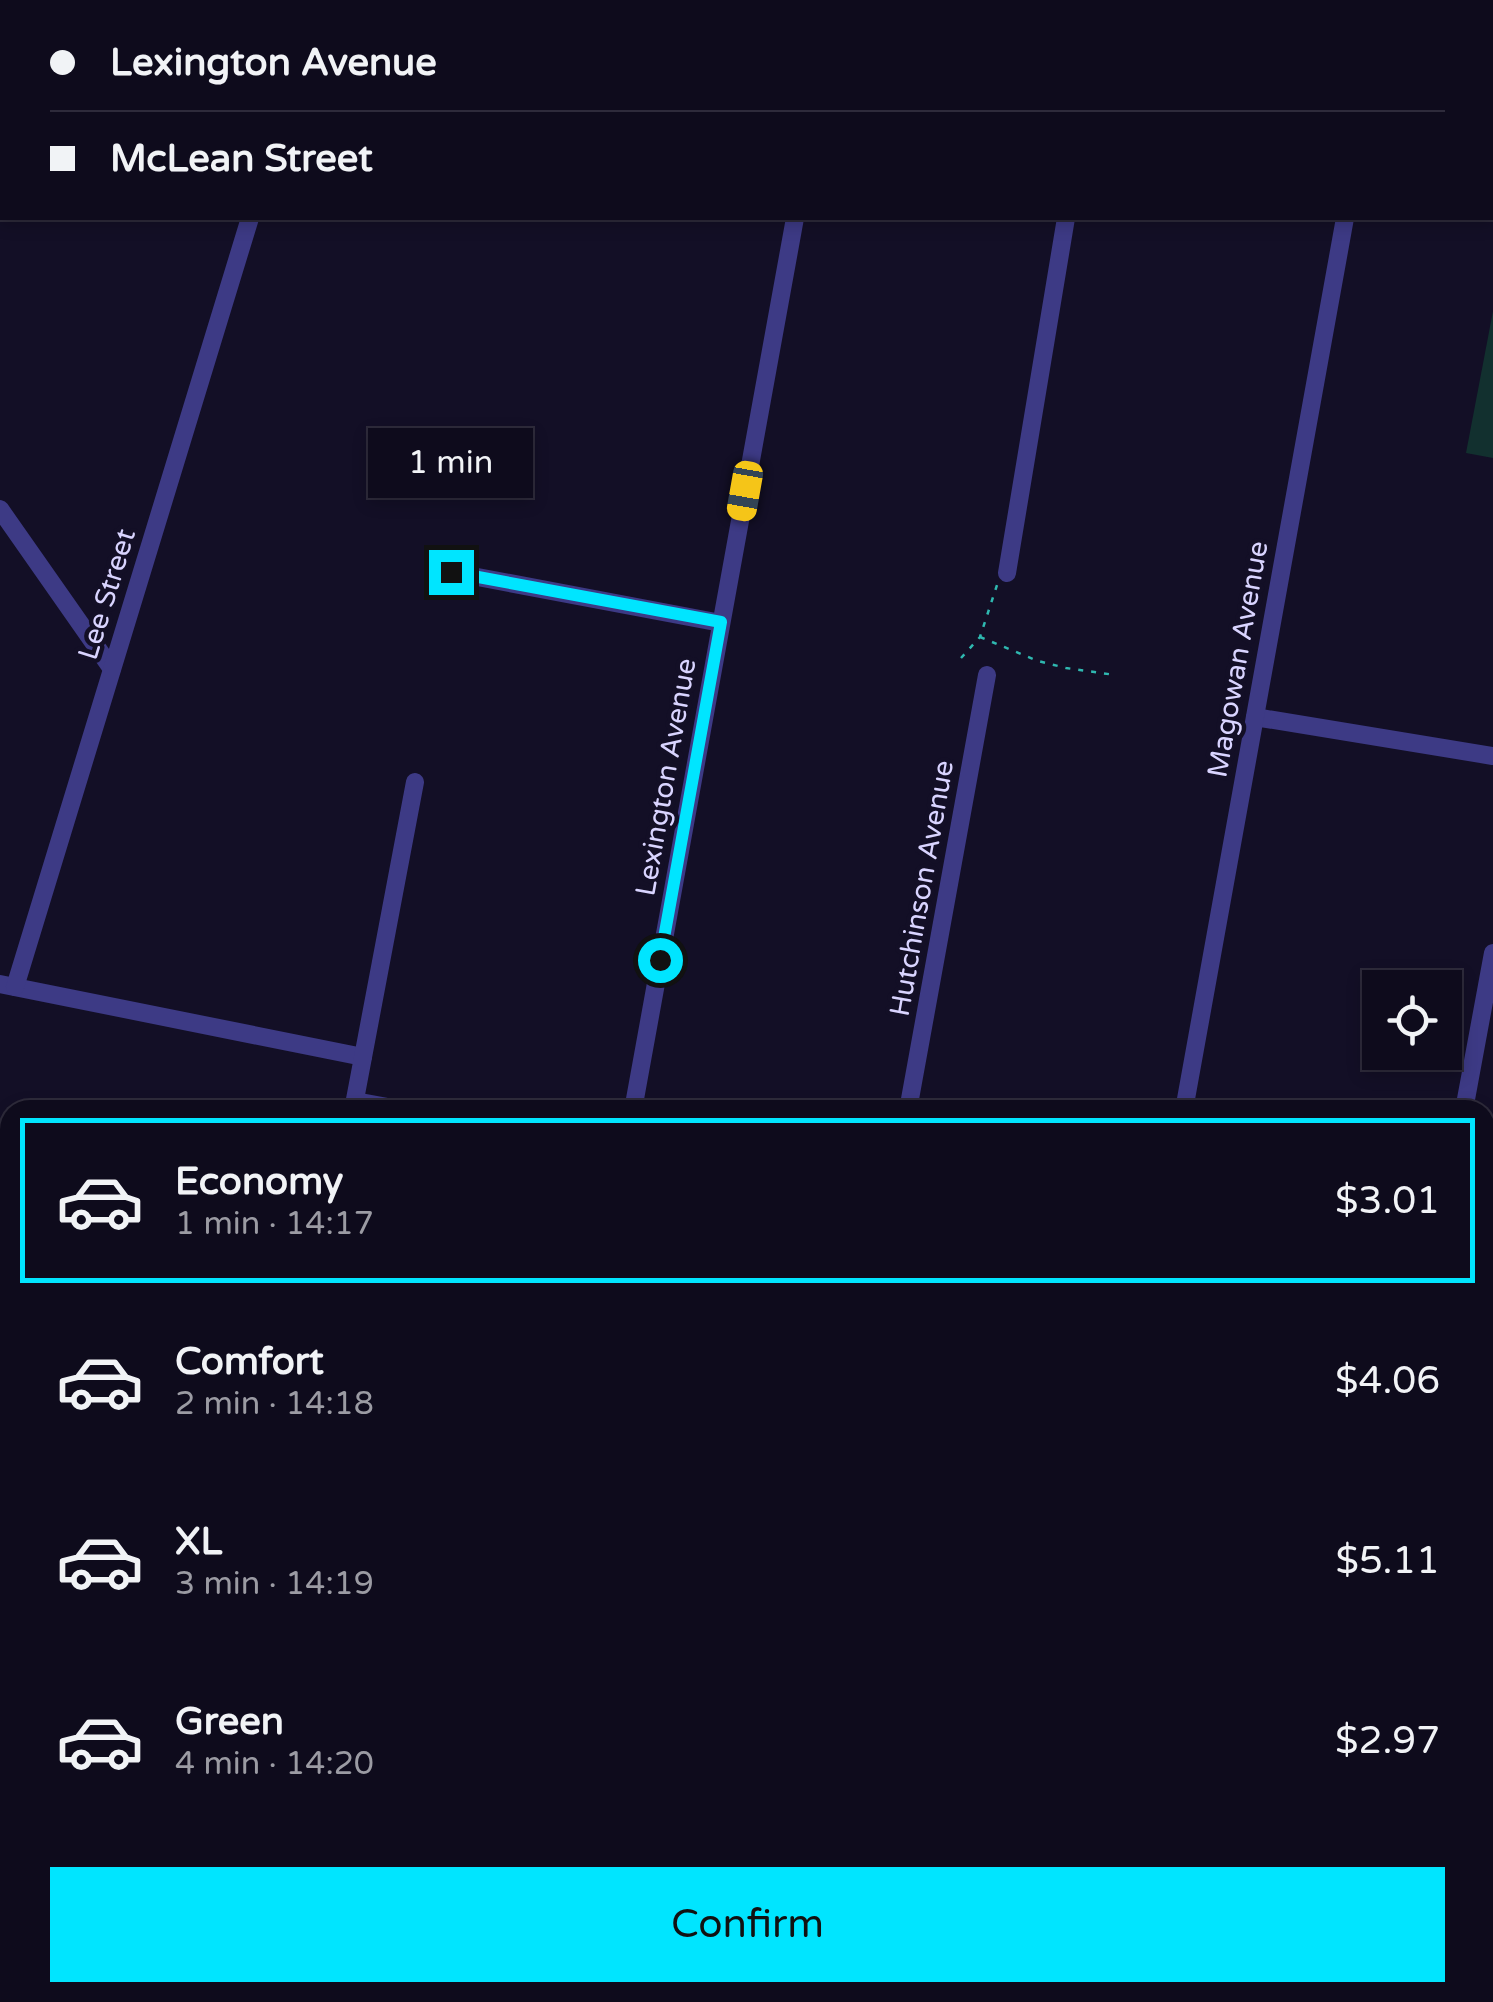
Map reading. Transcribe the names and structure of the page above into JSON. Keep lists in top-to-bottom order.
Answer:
{
  "streets": {
    "street": [
      "Lee Street",
      "Magowan Avenue",
      "Lexington Avenue",
      "Hutchinson Avenue"
    ]
  },
  "page": {
    "banner": ["Lexington Avenue", "McLean Street"],
    "bubble": "1 min",
    "list": [
      {
        "name": "Economy",
        "note": "1 min · 14:17",
        "value": "$3.01"
      },
      {
        "name": "Comfort",
        "note": "2 min · 14:18",
        "value": "$4.06"
      },
      {
        "name": "XL",
        "note": "3 min · 14:19",
        "value": "$5.11"
      },
      {
        "name": "Green",
        "note": "4 min · 14:20",
        "value": "$2.97"
      }
    ],
    "buttons": "Confirm"
  }
}
